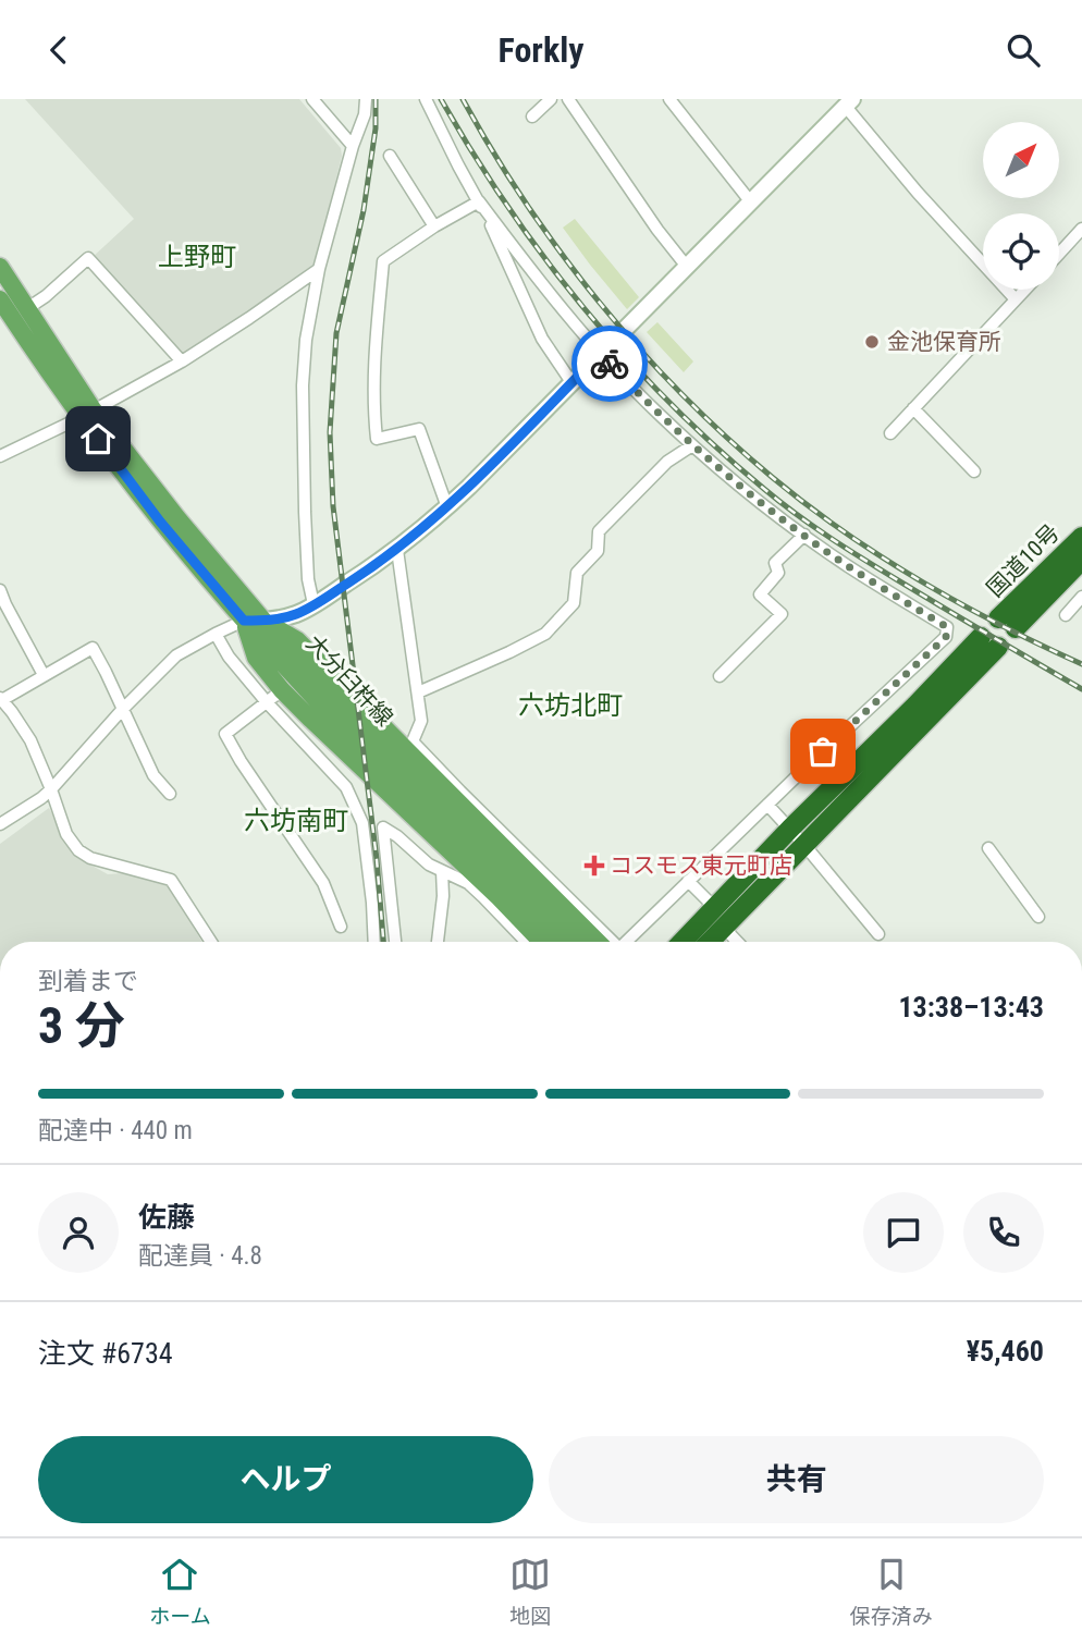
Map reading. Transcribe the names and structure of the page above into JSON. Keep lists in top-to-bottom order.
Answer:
{
  "streets": {
    "highway": ["国道10号"],
    "main road": ["大分臼杵線"]
  },
  "districts": ["上野町", "六坊北町", "六坊南町"],
  "places": {
    "other": ["金池保育所"],
    "health": ["コスモス東元町店"]
  },
  "north": "top right",
  "page": {
    "header": "Forkly",
    "heading": ["3 分", "到着まで", "13:38–13:43"],
    "panel": [
      "佐藤",
      "配達員 · 4.8",
      "注文 #6734",
      "¥5,460"
    ],
    "bar": "配達中 · 440 m",
    "buttons": ["ヘルプ", "共有"],
    "tabs": ["ホーム", "地図", "保存済み"]
  }
}
